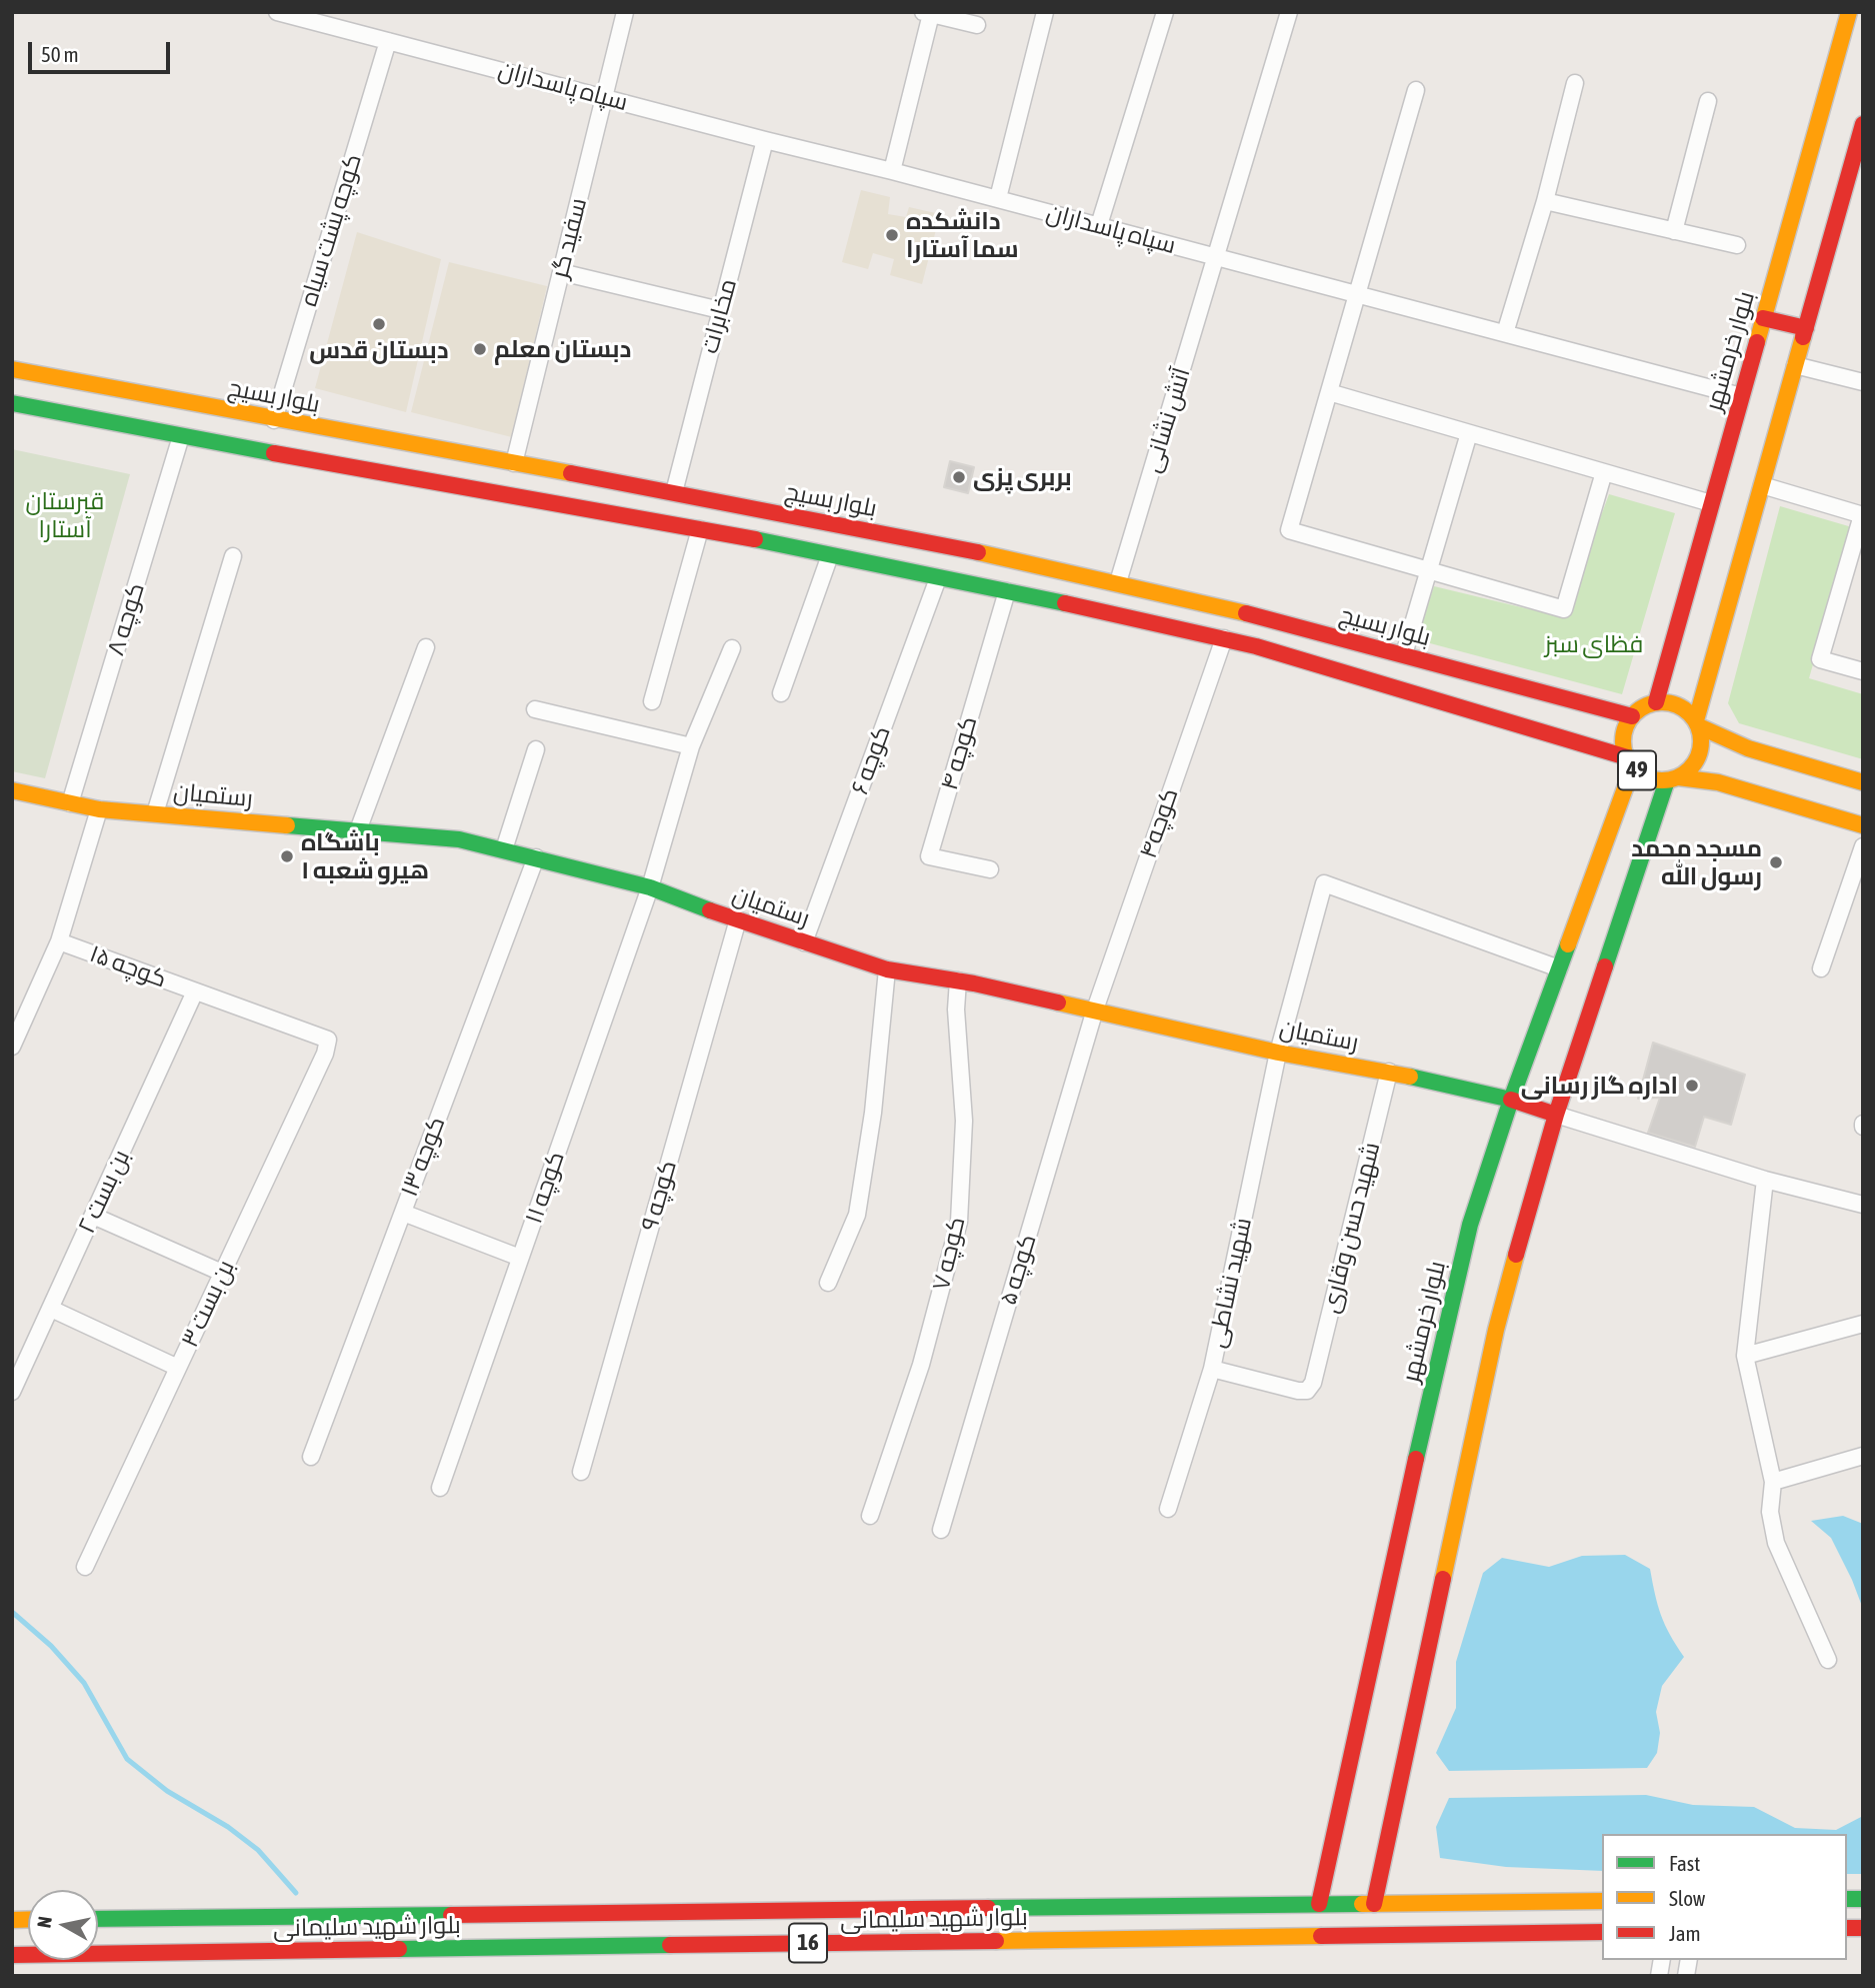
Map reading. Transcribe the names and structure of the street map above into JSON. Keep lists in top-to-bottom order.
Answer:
{
  "streets": {
    "main road": [
      "بلوار خرمشهر",
      "بلوار بسیج",
      "49",
      "رستمیان",
      "بلوار شهید سلیمانی",
      "16"
    ],
    "street": [
      "سپاه پاسداران",
      "کوچه پشت سیاه",
      "سفید گر",
      "مخابرات",
      "آتش نشانی",
      "کوچه ۸",
      "کوچه ۴",
      "کوچه ۶",
      "کوچه۴",
      "کوچه ۱۵",
      "کوچه ۱۳",
      "کوچه ۱۱",
      "بن بست ۲",
      "کوچه ۹",
      "شهید حسن وقاری",
      "کوچه ۷",
      "کوچه ۵",
      "شهید نشاطی",
      "بن بست ۳"
    ]
  },
  "crossings": [
    ["سپاه پاسداران", "کوچه پشت سیاه"],
    ["سپاه پاسداران", "سفید گر"],
    ["سپاه پاسداران", "مخابرات"],
    ["سپاه پاسداران", "بلوار خرمشهر"],
    ["سپاه پاسداران", "آتش نشانی"],
    ["کوچه پشت سیاه", "بلوار بسیج"],
    ["سفید گر", "بلوار بسیج"],
    ["مخابرات", "بلوار بسیج"],
    ["بلوار خرمشهر", "بلوار بسیج"],
    ["بلوار خرمشهر", "49"],
    ["بلوار خرمشهر", "رستمیان"],
    ["بلوار خرمشهر", "شهید نشاطی"],
    ["بلوار خرمشهر", "بلوار شهید سلیمانی"],
    ["بلوار بسیج", "آتش نشانی"],
    ["بلوار بسیج", "49"],
    ["کوچه ۸", "49"],
    ["کوچه ۸", "رستمیان"],
    ["کوچه ۴", "49"],
    ["کوچه ۶", "49"],
    ["کوچه ۶", "رستمیان"],
    ["49", "کوچه۴"],
    ["رستمیان", "کوچه۴"],
    ["رستمیان", "کوچه ۱۵"],
    ["رستمیان", "کوچه ۱۳"],
    ["رستمیان", "کوچه ۱۱"],
    ["رستمیان", "کوچه ۹"],
    ["رستمیان", "شهید حسن وقاری"],
    ["رستمیان", "کوچه ۷"],
    ["رستمیان", "کوچه ۵"],
    ["رستمیان", "شهید نشاطی"],
    ["کوچه۴", "کوچه ۵"],
    ["کوچه ۱۵", "بن بست ۲"],
    ["کوچه ۱۵", "بن بست ۳"],
    ["شهید حسن وقاری", "شهید نشاطی"]
  ],
  "parks": ["قبرستان آستارا", "فظای سبز"],
  "places": [
    "دانشکده سما آستارا",
    "دبستان قدس",
    "دبستان معلم",
    "بربری پزی",
    "باشگاه هیرو شعبه ۱",
    "مسجد محمد رسول الله",
    "اداره گاز رسانی"
  ],
  "legend": ["Fast", "Slow", "Jam"],
  "scale_bar": "50 m",
  "north": "left"
}
